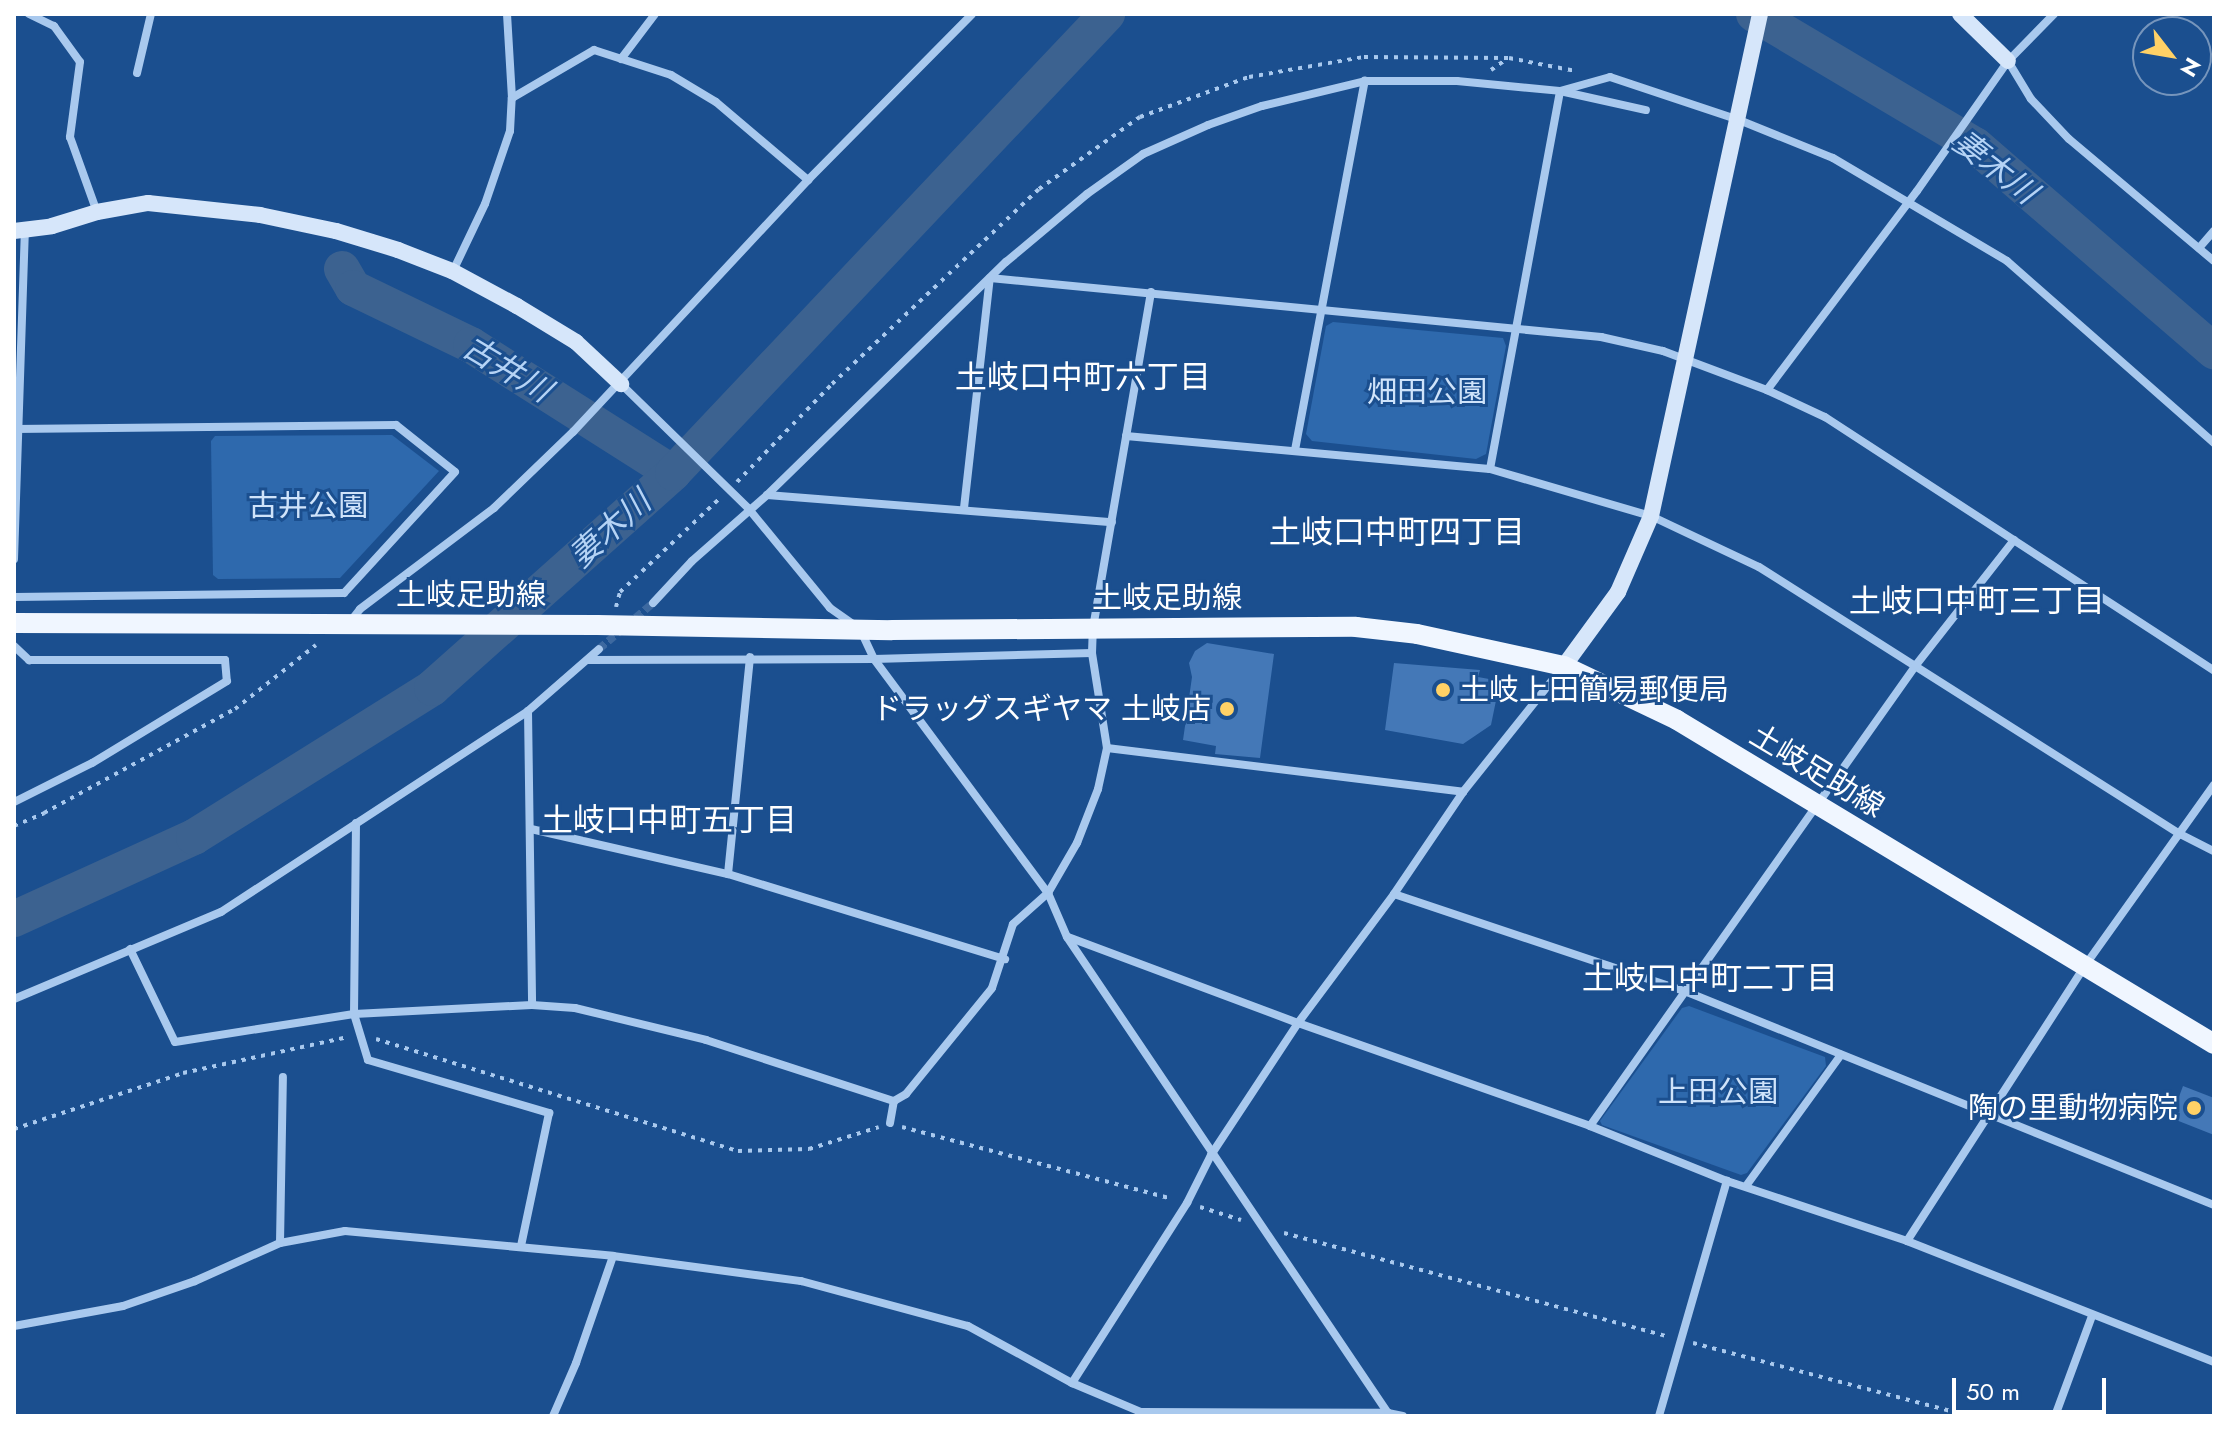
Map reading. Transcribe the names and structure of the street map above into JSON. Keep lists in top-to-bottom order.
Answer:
{
  "streets": {
    "main road": ["土岐足助線"]
  },
  "districts": [
    "土岐口中町六丁目",
    "土岐口中町四丁目",
    "土岐口中町三丁目",
    "土岐口中町五丁目",
    "土岐口中町二丁目"
  ],
  "water": ["妻木川", "古井川"],
  "parks": ["畑田公園", "古井公園", "上田公園"],
  "places": ["土岐上田簡易郵便局", "ドラッグスギヤマ 土岐店", "陶の里動物病院"],
  "scale_bar": "50 m",
  "north": "bottom right"
}
